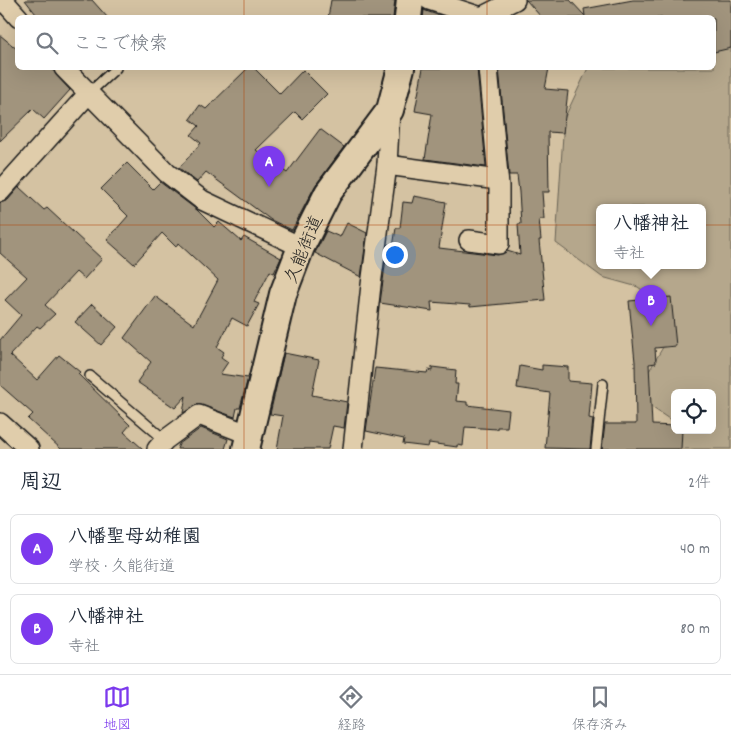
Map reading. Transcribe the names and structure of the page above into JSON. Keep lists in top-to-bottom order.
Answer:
{
  "streets": {
    "main road": ["久能街道"]
  },
  "page": {
    "search": "ここで検索",
    "pins": ["A", "B"],
    "popup": ["八幡神社", "寺社"],
    "heading": ["周辺", "2件"],
    "list": [
      {
        "mark": "A",
        "name": "八幡聖母幼稚園",
        "note": "学校 · 久能街道",
        "value": "40 m"
      },
      {
        "mark": "B",
        "name": "八幡神社",
        "note": "寺社",
        "value": "80 m"
      }
    ],
    "nav": ["地図", "経路", "保存済み"]
  }
}
